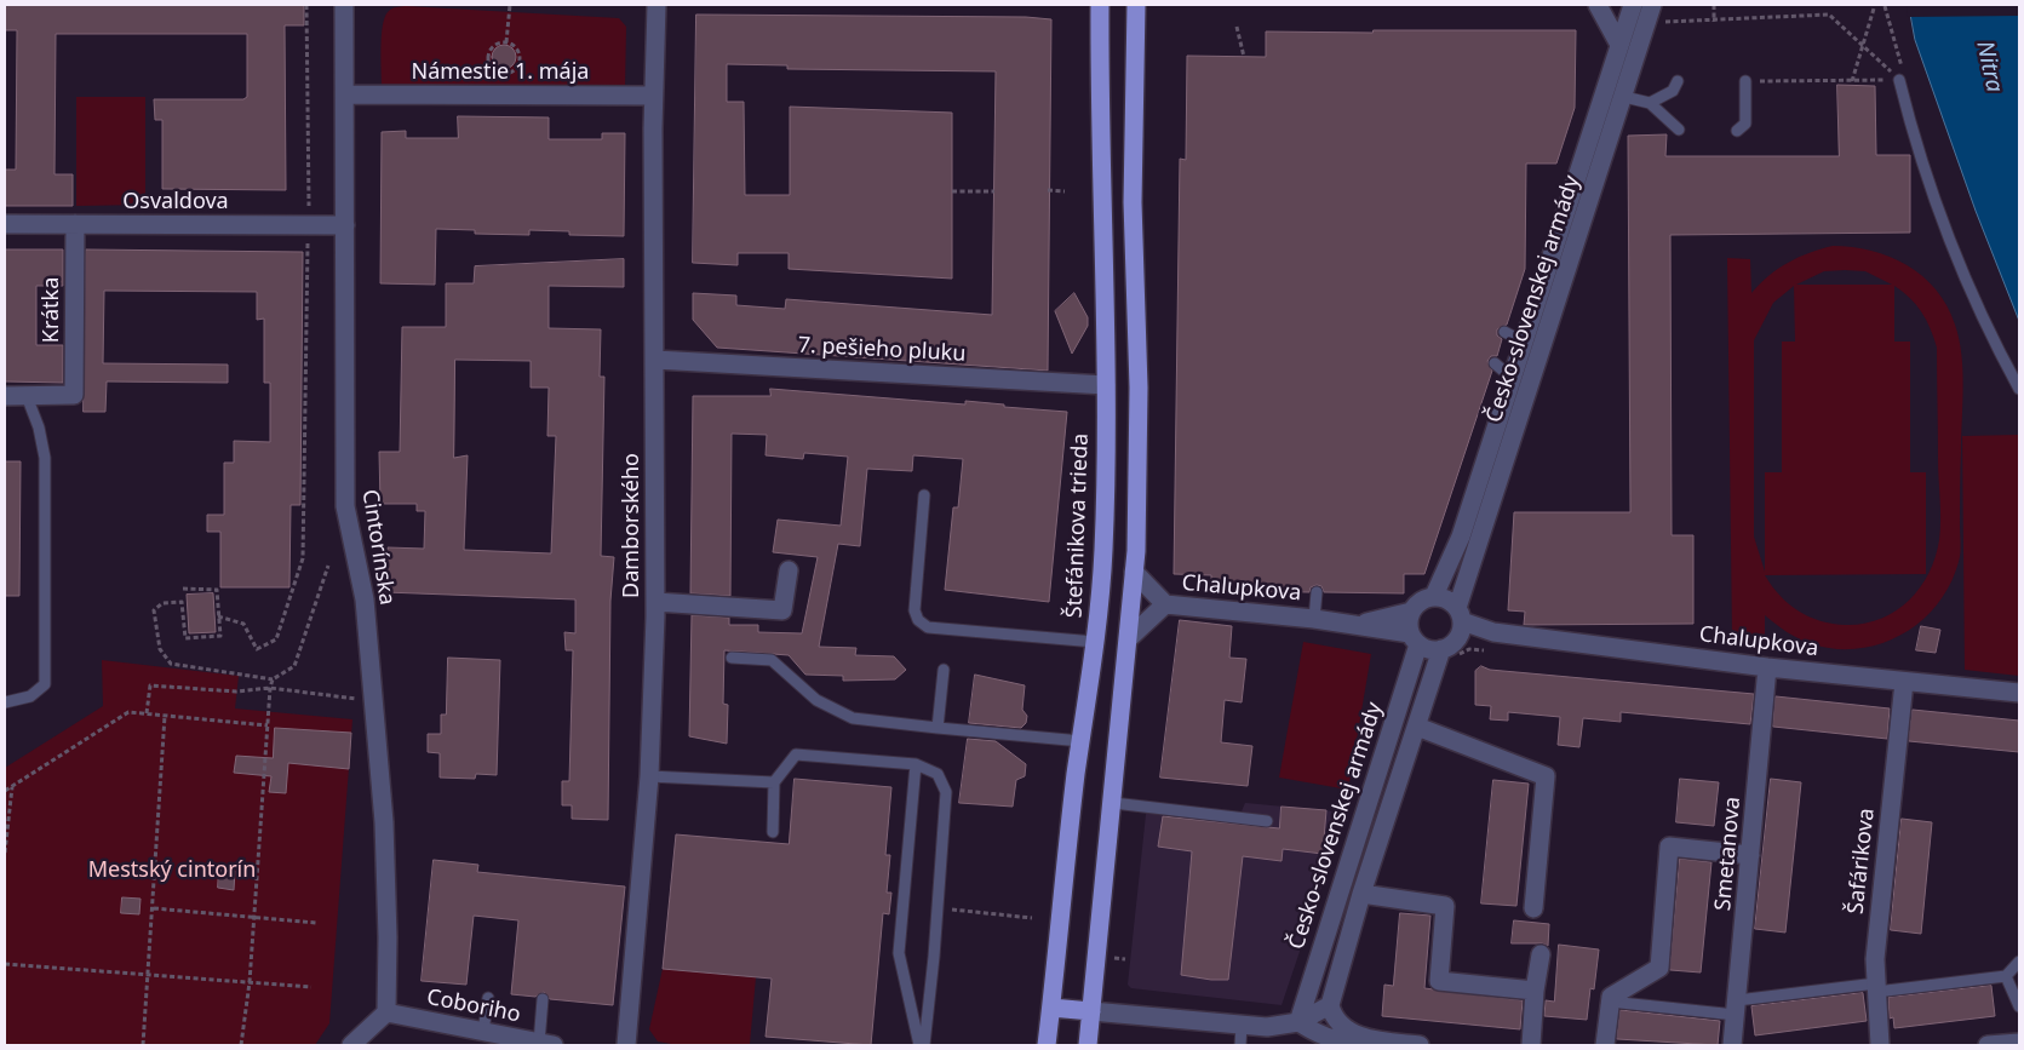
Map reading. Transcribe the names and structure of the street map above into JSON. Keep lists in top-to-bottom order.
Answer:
{
  "streets": {
    "main road": ["Štefánikova trieda"],
    "street": [
      "Námestie 1. mája",
      "Osvaldova",
      "Česko-slovenskej armády",
      "Krátka",
      "7. pešieho pluku",
      "Damborského",
      "Cintorínska",
      "Chalupkova",
      "Smetanova",
      "Šafárikova",
      "Coboriho"
    ]
  },
  "crossings": [
    ["Námestie 1. mája", "Damborského"],
    ["Námestie 1. mája", "Cintorínska"],
    ["Osvaldova", "Krátka"],
    ["Osvaldova", "Cintorínska"],
    ["Česko-slovenskej armády", "Chalupkova"],
    ["7. pešieho pluku", "Damborského"],
    ["7. pešieho pluku", "Štefánikova trieda"],
    ["Cintorínska", "Coboriho"],
    ["Chalupkova", "Smetanova"],
    ["Chalupkova", "Šafárikova"]
  ],
  "water": ["Nitra"],
  "parks": ["Mestský cintorín"]
}
